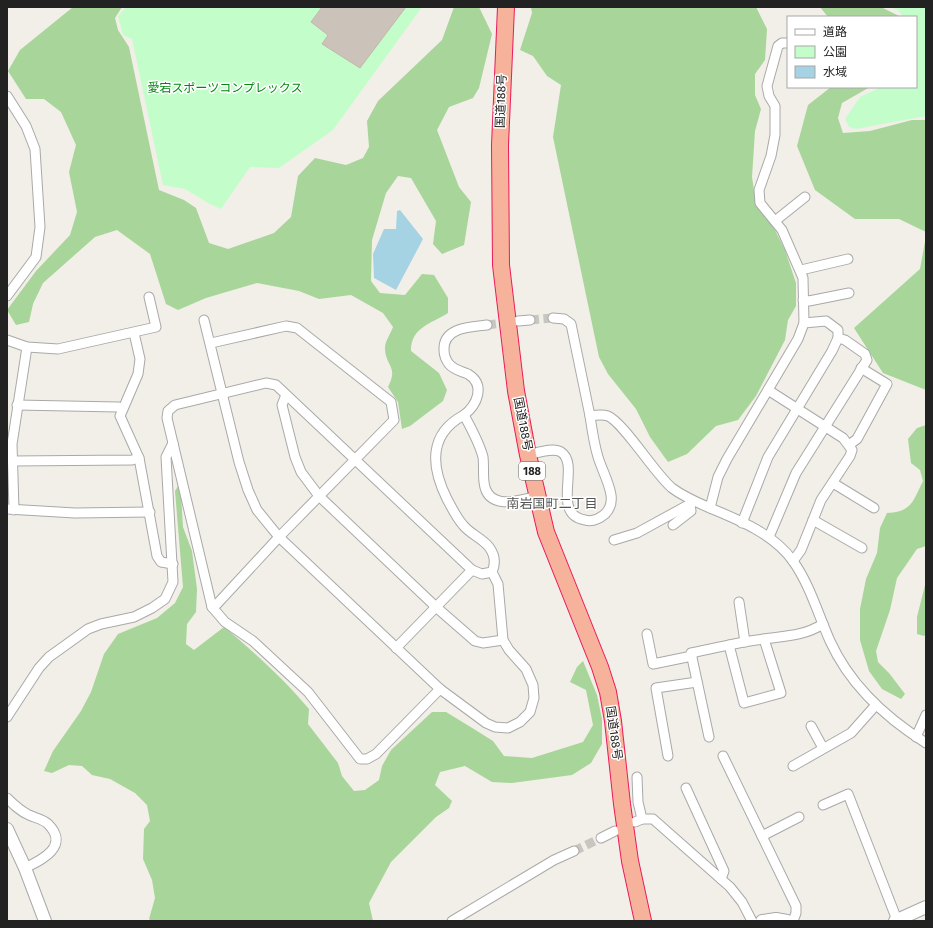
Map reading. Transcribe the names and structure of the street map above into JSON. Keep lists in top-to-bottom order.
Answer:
{
  "streets": {
    "highway": ["国道188号", "188"]
  },
  "districts": ["南岩国町二丁目"],
  "parks": ["愛宕スポーツコンプレックス"],
  "legend": ["道路", "公園", "水域"]
}
